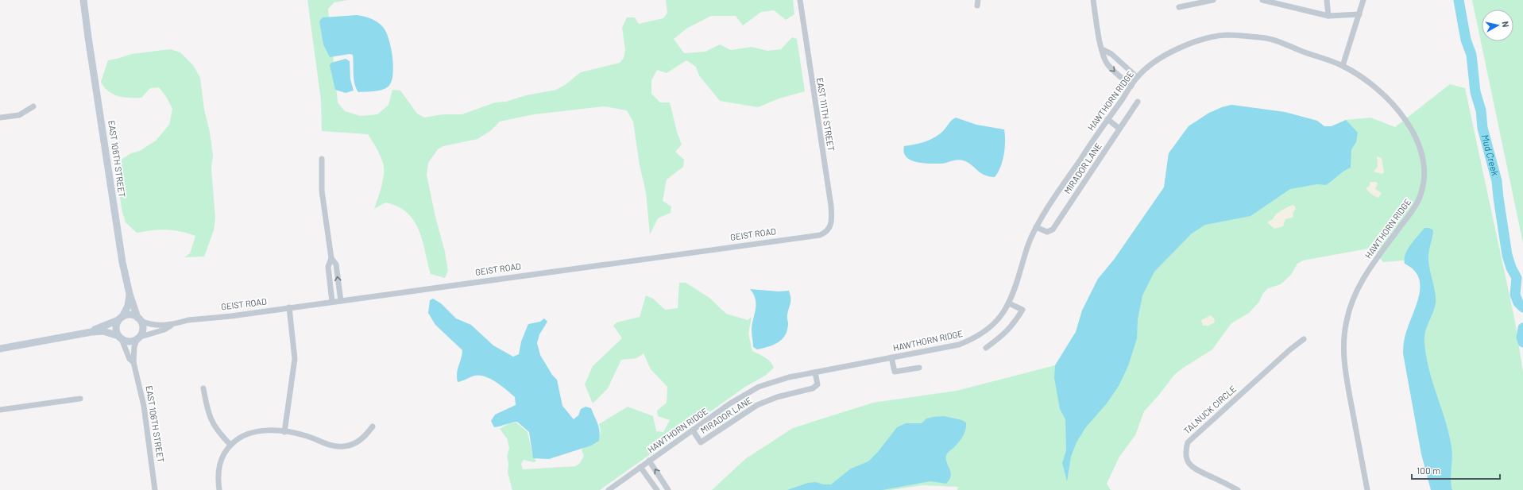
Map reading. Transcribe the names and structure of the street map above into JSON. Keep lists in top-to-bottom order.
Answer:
{
  "streets": {
    "street": [
      "HAWTHORN RIDGE",
      "EAST 111TH STREET",
      "EAST 106TH STREET",
      "MIRADOR LANE",
      "GEIST ROAD",
      "TALNUCK CIRCLE"
    ]
  },
  "crossings": [
    ["HAWTHORN RIDGE", "MIRADOR LANE"],
    ["EAST 111TH STREET", "GEIST ROAD"],
    ["EAST 106TH STREET", "GEIST ROAD"]
  ],
  "water": ["Mud Creek"],
  "scale_bar": "100 m",
  "north": "right"
}
